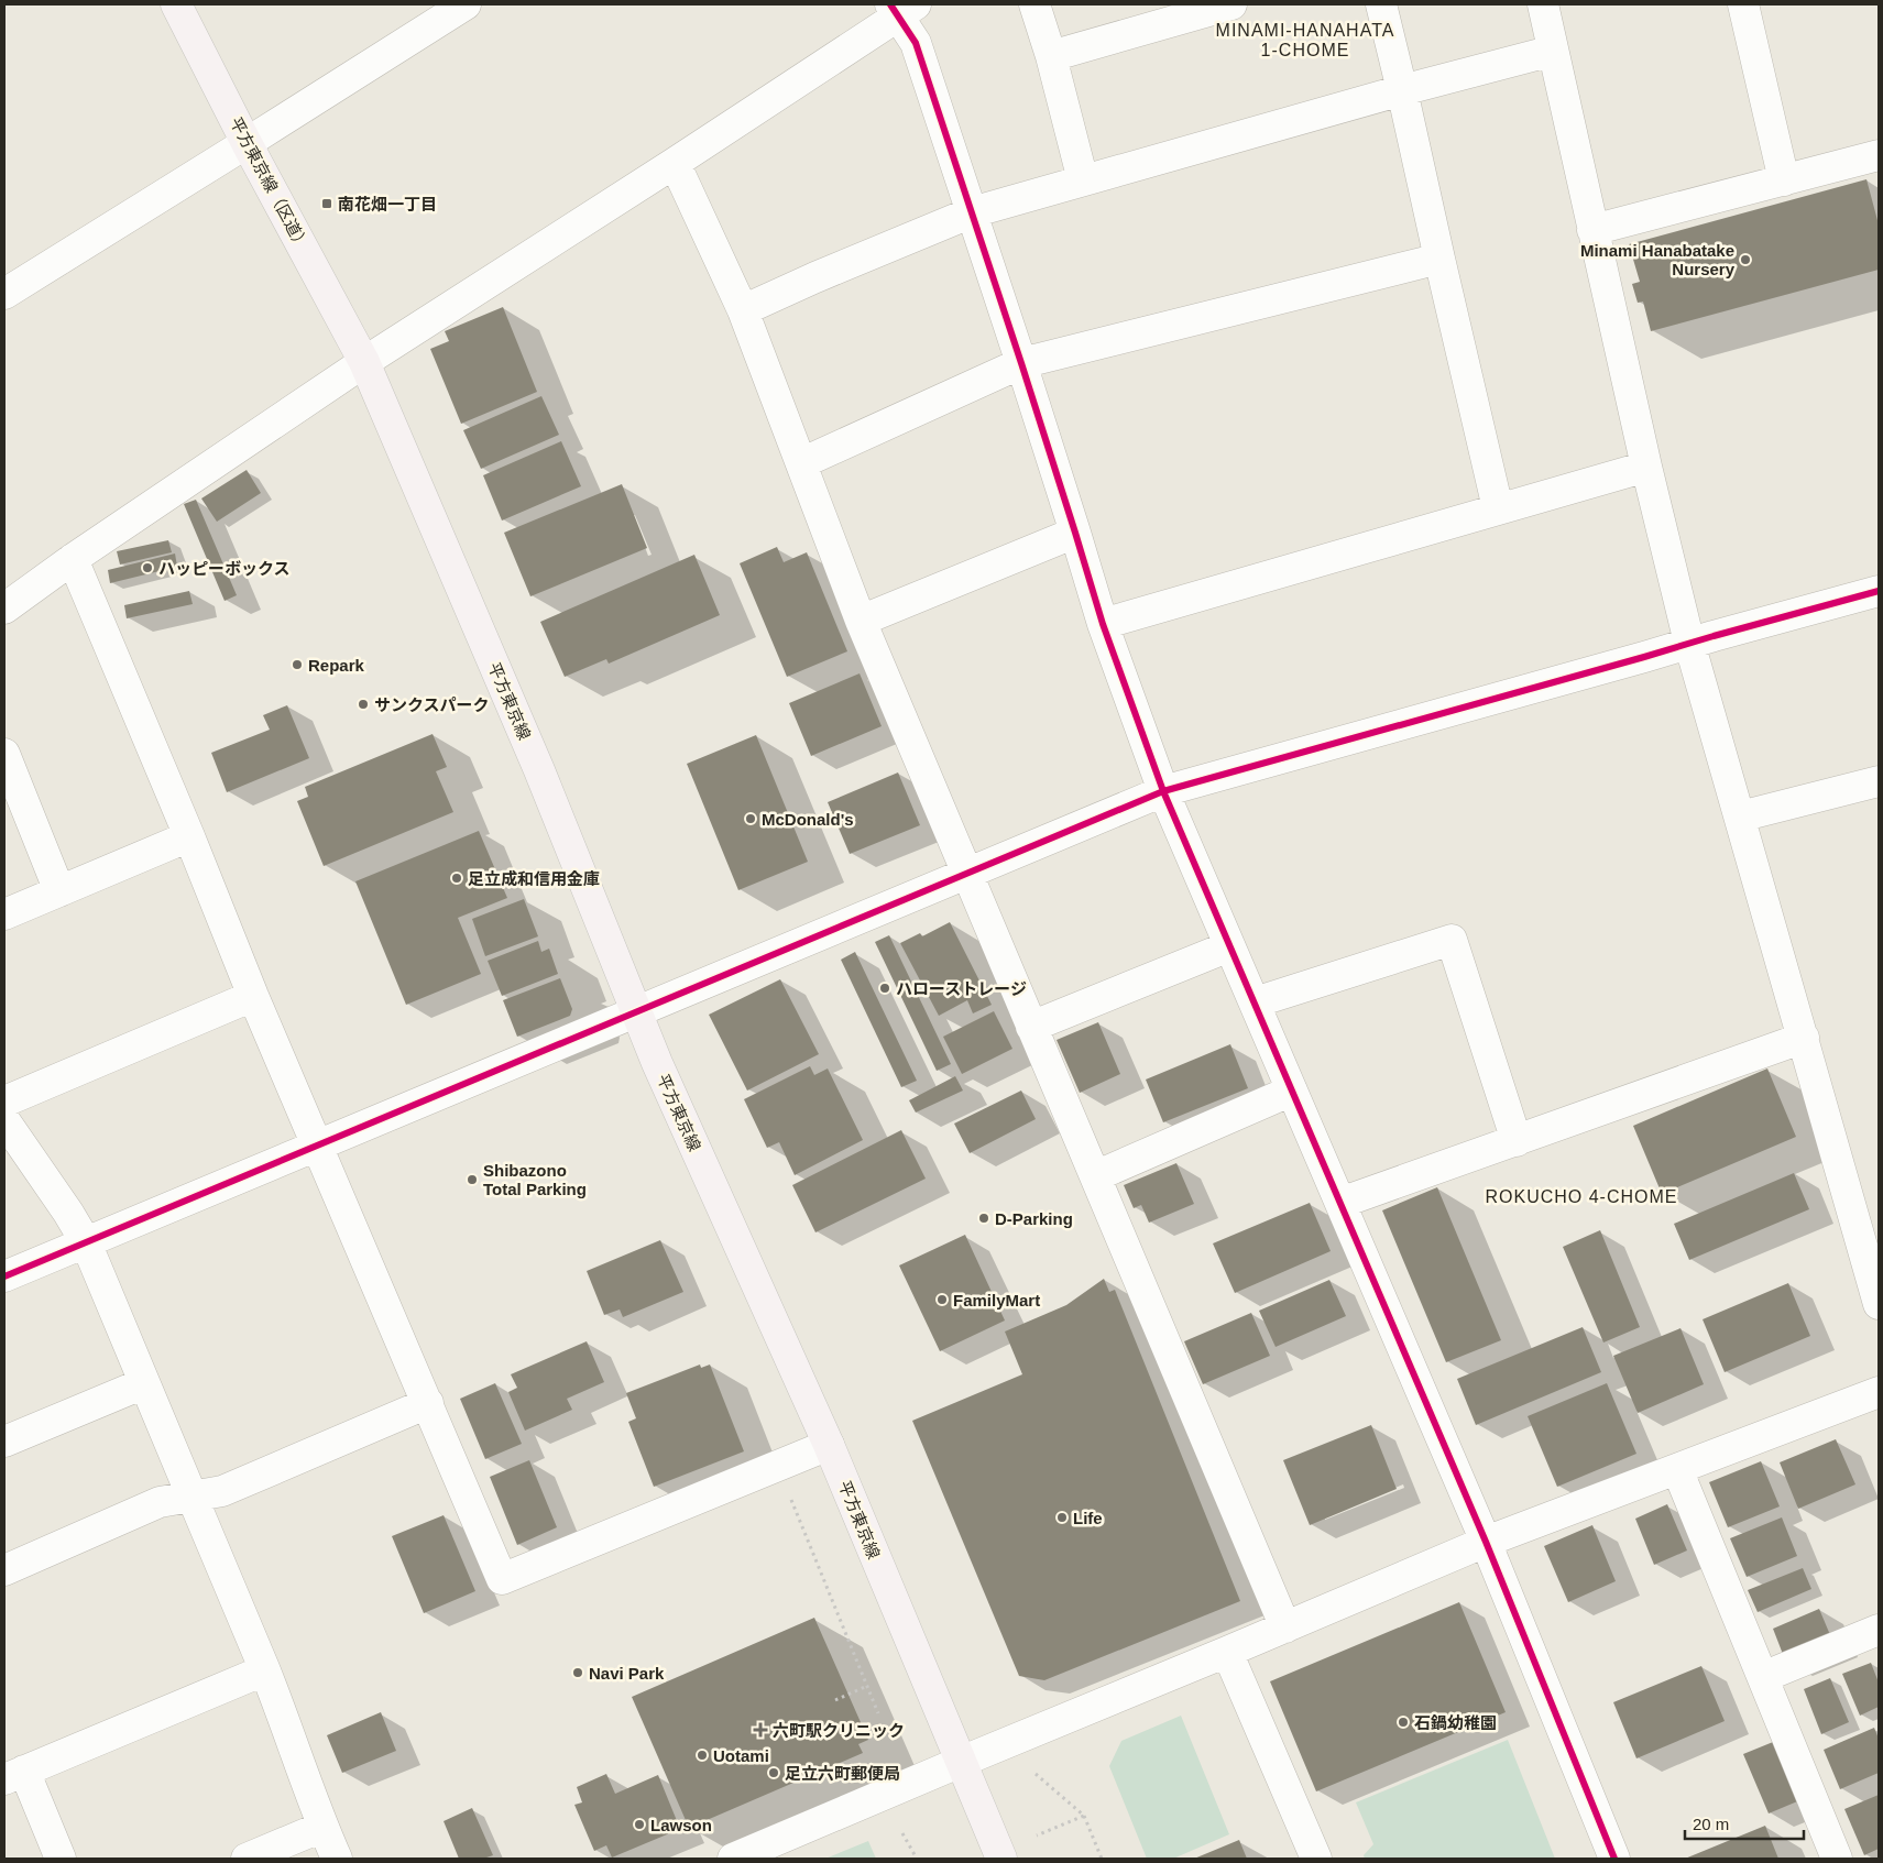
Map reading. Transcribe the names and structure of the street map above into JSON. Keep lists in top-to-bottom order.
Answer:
{
  "streets": {
    "main road": ["平方東京線（区道）", "平方東京線"]
  },
  "crossings": [
    ["平方東京線（区道）", "平方東京線"]
  ],
  "districts": ["MINAMI-HANAHATA 1-CHOME", "ROKUCHO 4-CHOME"],
  "places": {
    "transit": ["南花畑一丁目"],
    "other": [
      "Minami Hanabatake Nursery",
      "ハッピーボックス",
      "Repark",
      "サンクスパーク",
      "McDonald's",
      "足立成和信用金庫",
      "ハローストレージ",
      "Shibazono Total Parking",
      "D-Parking",
      "FamilyMart",
      "Life",
      "Navi Park",
      "石鍋幼稚園",
      "Uotami",
      "足立六町郵便局",
      "Lawson"
    ],
    "health": ["六町駅クリニック"]
  },
  "scale_bar": "20 m"
}
